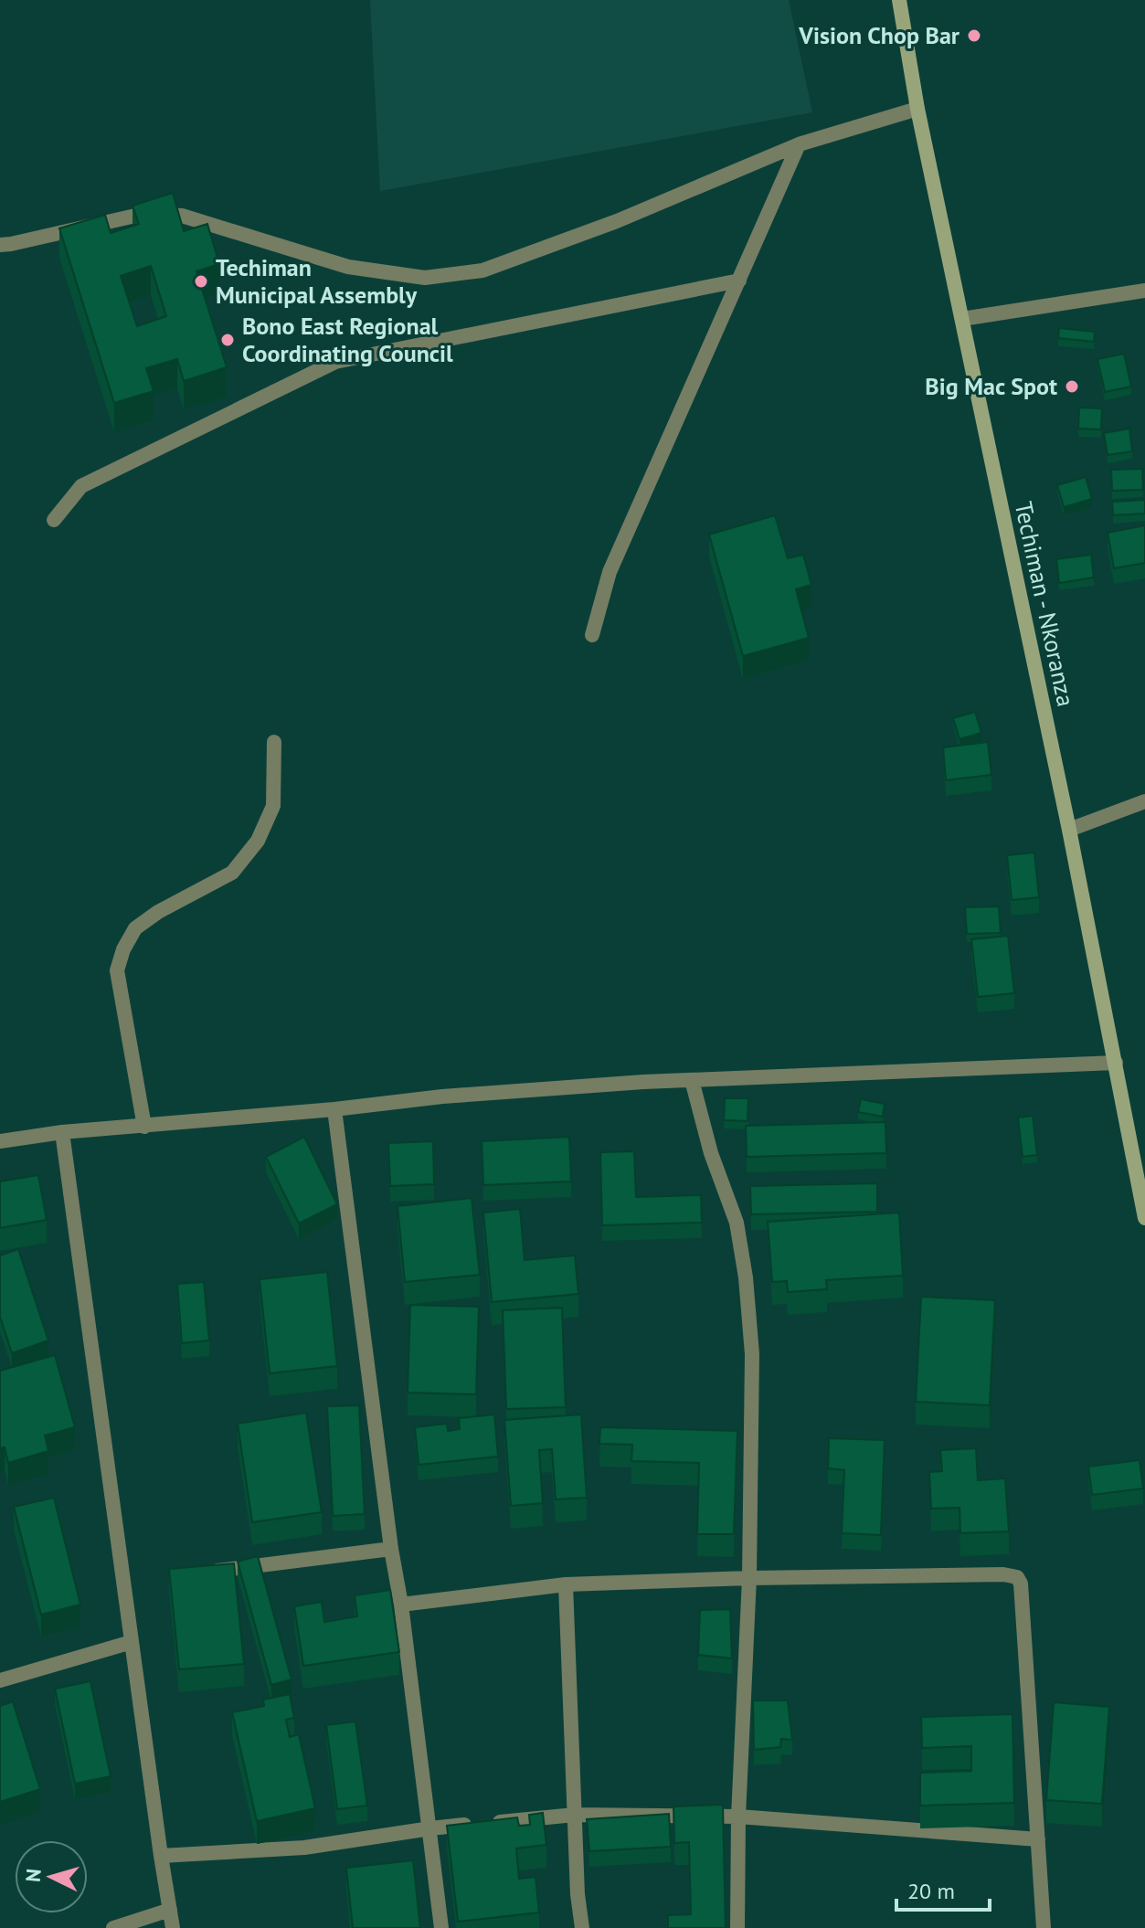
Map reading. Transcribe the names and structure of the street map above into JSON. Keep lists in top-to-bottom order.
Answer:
{
  "streets": {
    "main road": ["Techiman - Nkoranza"]
  },
  "places": [
    "Vision Chop Bar",
    "Techiman Municipal Assembly",
    "Bono East Regional Coordinating Council",
    "Big Mac Spot"
  ],
  "scale_bar": "20 m",
  "north": "left"
}
